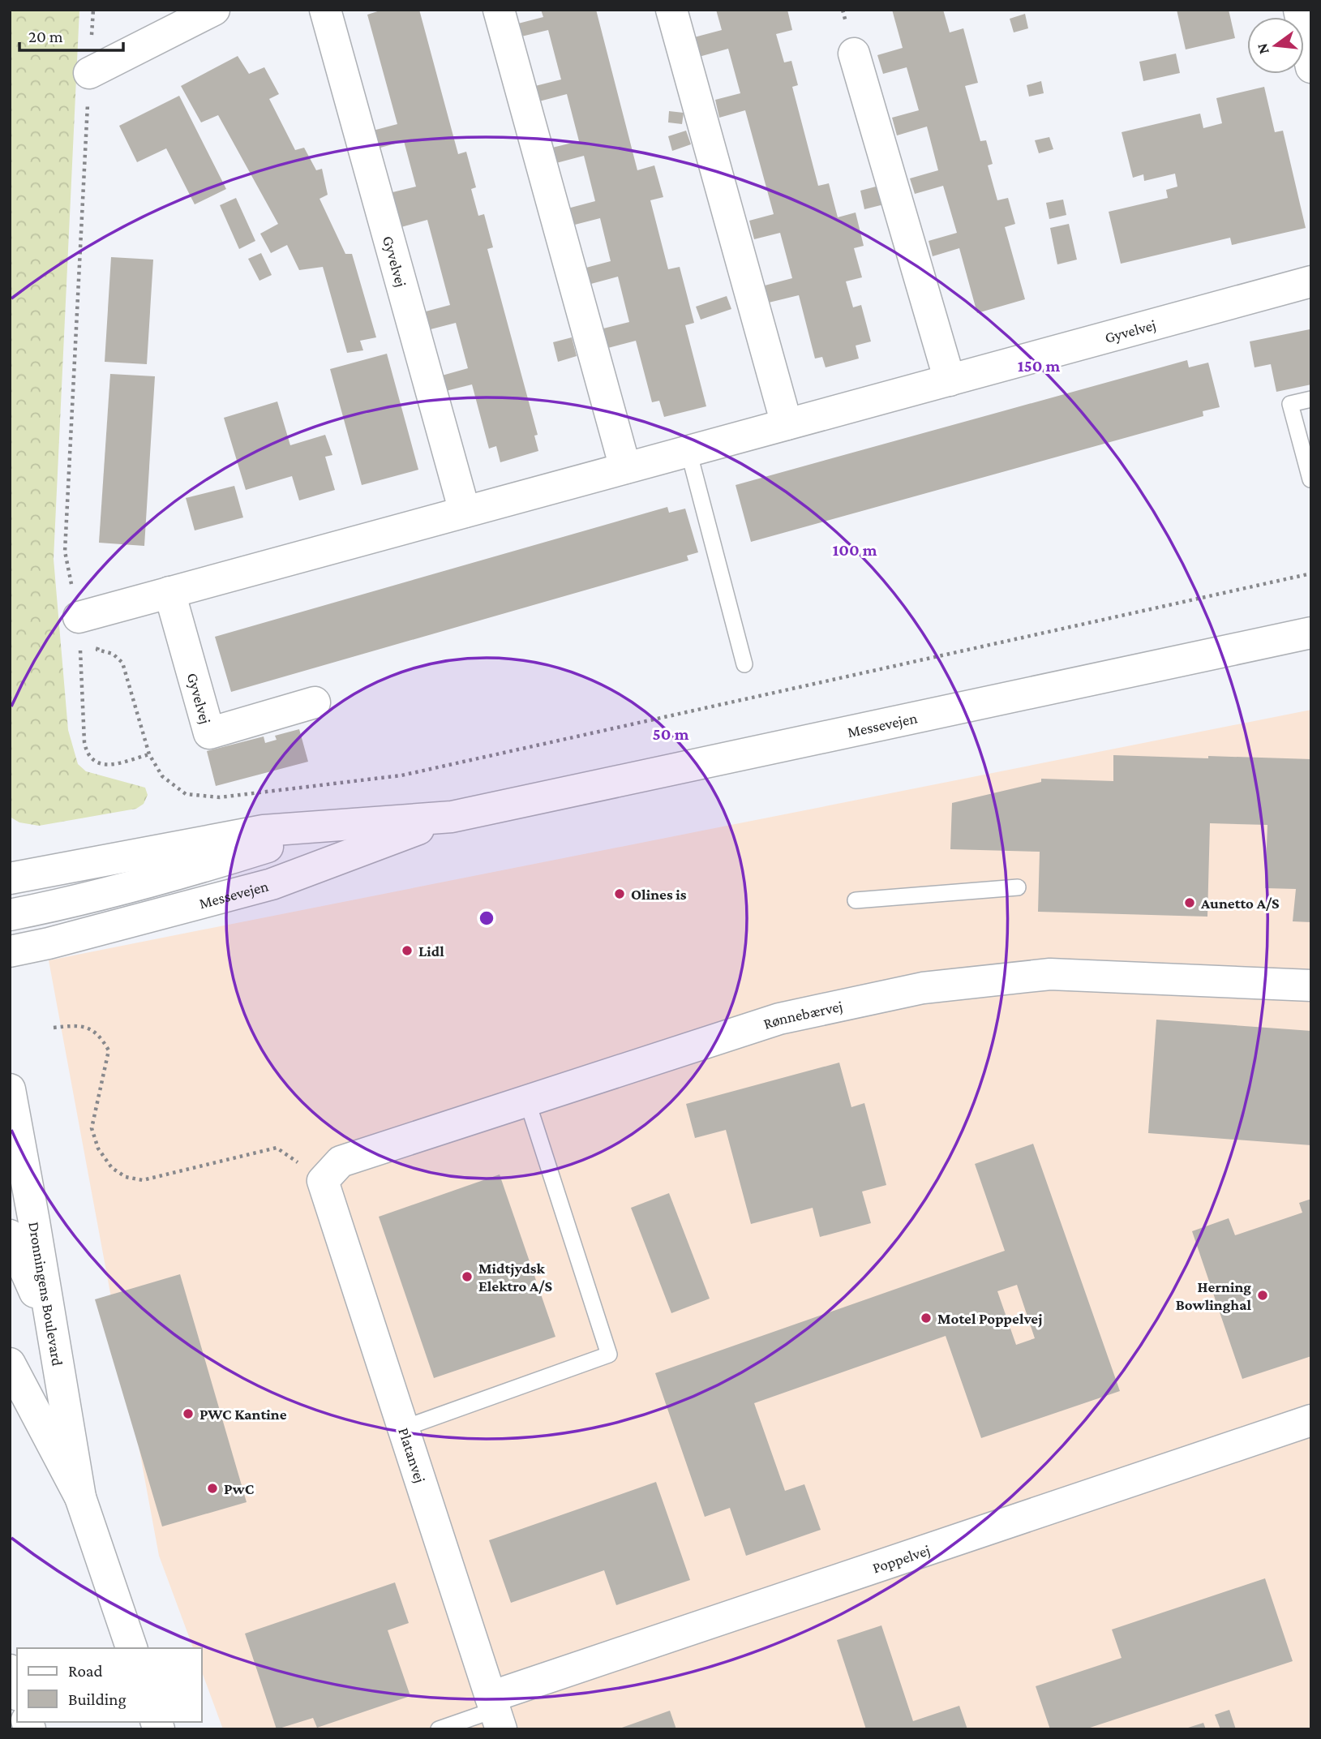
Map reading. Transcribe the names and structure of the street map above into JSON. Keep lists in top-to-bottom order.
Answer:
{
  "streets": {
    "street": [
      "Gyvelvej",
      "Messevejen",
      "Rønnebærvej",
      "Dronningens Boulevard",
      "Platanvej",
      "Poppelvej"
    ]
  },
  "crossings": [
    ["Rønnebærvej", "Platanvej"],
    ["Platanvej", "Poppelvej"]
  ],
  "places": [
    "Olines is",
    "Aunetto A/S",
    "Lidl",
    "Midtjydsk Elektro A/S",
    "Herning Bowlinghal",
    "Motel Poppelvej",
    "PWC Kantine",
    "PwC"
  ],
  "legend": ["Road", "Building"],
  "scale_bar": "20 m",
  "north": "left",
  "rings": ["150 m", "100 m", "50 m"]
}
